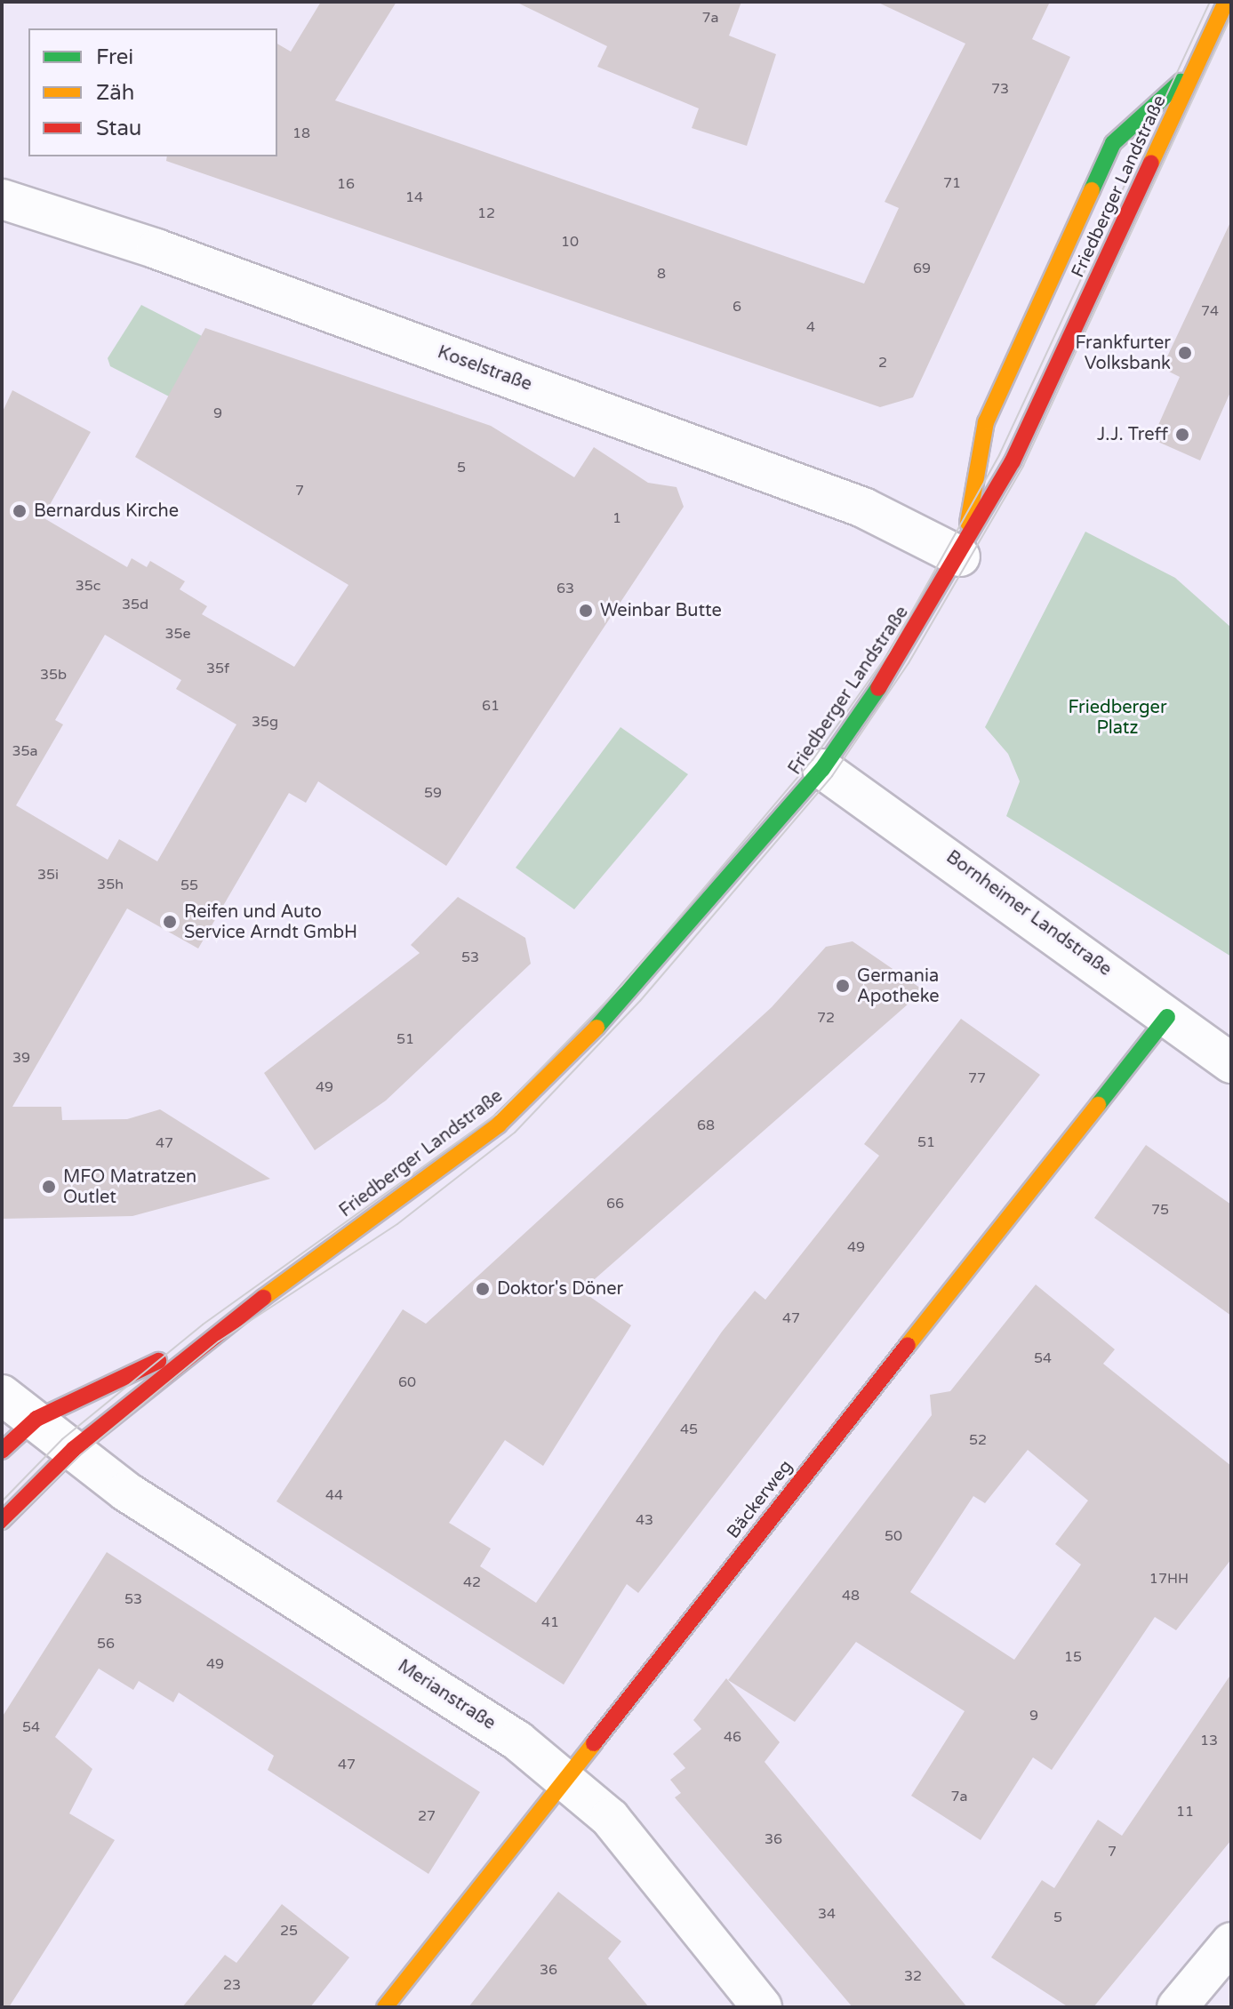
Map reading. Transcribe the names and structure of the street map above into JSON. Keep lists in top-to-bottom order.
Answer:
{
  "streets": {
    "main road": ["Friedberger Landstraße", "Bäckerweg"],
    "street": ["Koselstraße", "Bornheimer Landstraße", "Merianstraße"]
  },
  "crossings": [
    ["Friedberger Landstraße", "Koselstraße"],
    ["Friedberger Landstraße", "Bornheimer Landstraße"],
    ["Friedberger Landstraße", "Merianstraße"],
    ["Bornheimer Landstraße", "Bäckerweg"],
    ["Bäckerweg", "Merianstraße"]
  ],
  "parks": ["Friedberger Platz"],
  "places": [
    "Frankfurter Volksbank",
    "J.J. Treff",
    "Bernardus Kirche",
    "Weinbar Butte",
    "Reifen und Auto Service Arndt GmbH",
    "Germania Apotheke",
    "MFO Matratzen Outlet",
    "Doktor's Döner"
  ],
  "house_numbers": [
    "7a",
    "73",
    "18",
    "71",
    "16",
    "14",
    "12",
    "10",
    "69",
    "8",
    "6",
    "74",
    "4",
    "2",
    "9",
    "5",
    "7",
    "1",
    "35c",
    "63",
    "35d",
    "35e",
    "35f",
    "35b",
    "61",
    "35g",
    "35a",
    "59",
    "35i",
    "35h",
    "55",
    "53",
    "72",
    "51",
    "39",
    "77",
    "49",
    "68",
    "51",
    "47",
    "66",
    "75",
    "49",
    "47",
    "54",
    "60",
    "45",
    "52",
    "44",
    "43",
    "50",
    "17HH",
    "42",
    "48",
    "53",
    "41",
    "56",
    "15",
    "49",
    "9",
    "54",
    "46",
    "13",
    "47",
    "7a",
    "11",
    "27",
    "36",
    "7",
    "34",
    "5",
    "25",
    "36",
    "32",
    "23"
  ],
  "legend": ["Frei", "Zäh", "Stau"]
}
